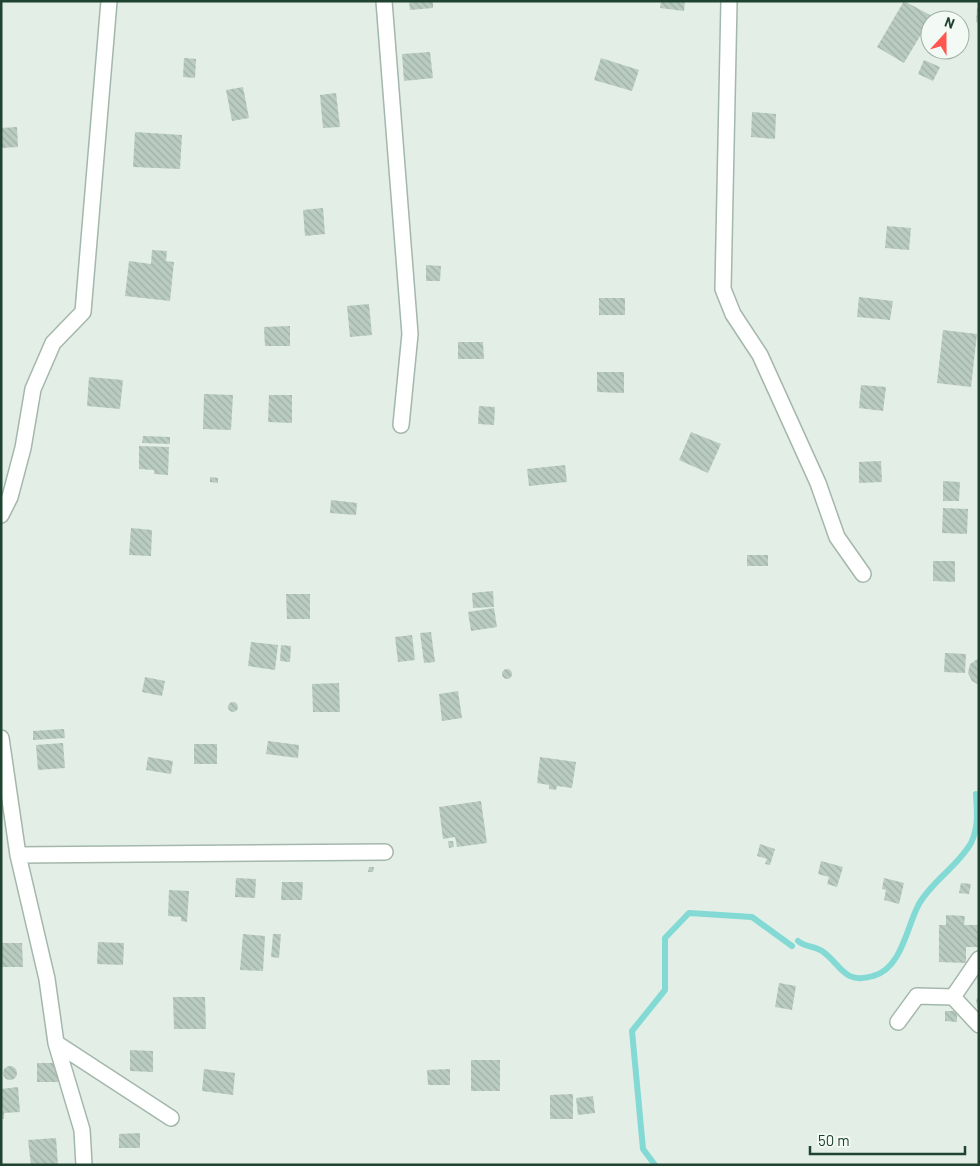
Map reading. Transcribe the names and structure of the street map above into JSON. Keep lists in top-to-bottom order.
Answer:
{
  "scale_bar": "50 m",
  "north": "top"
}
